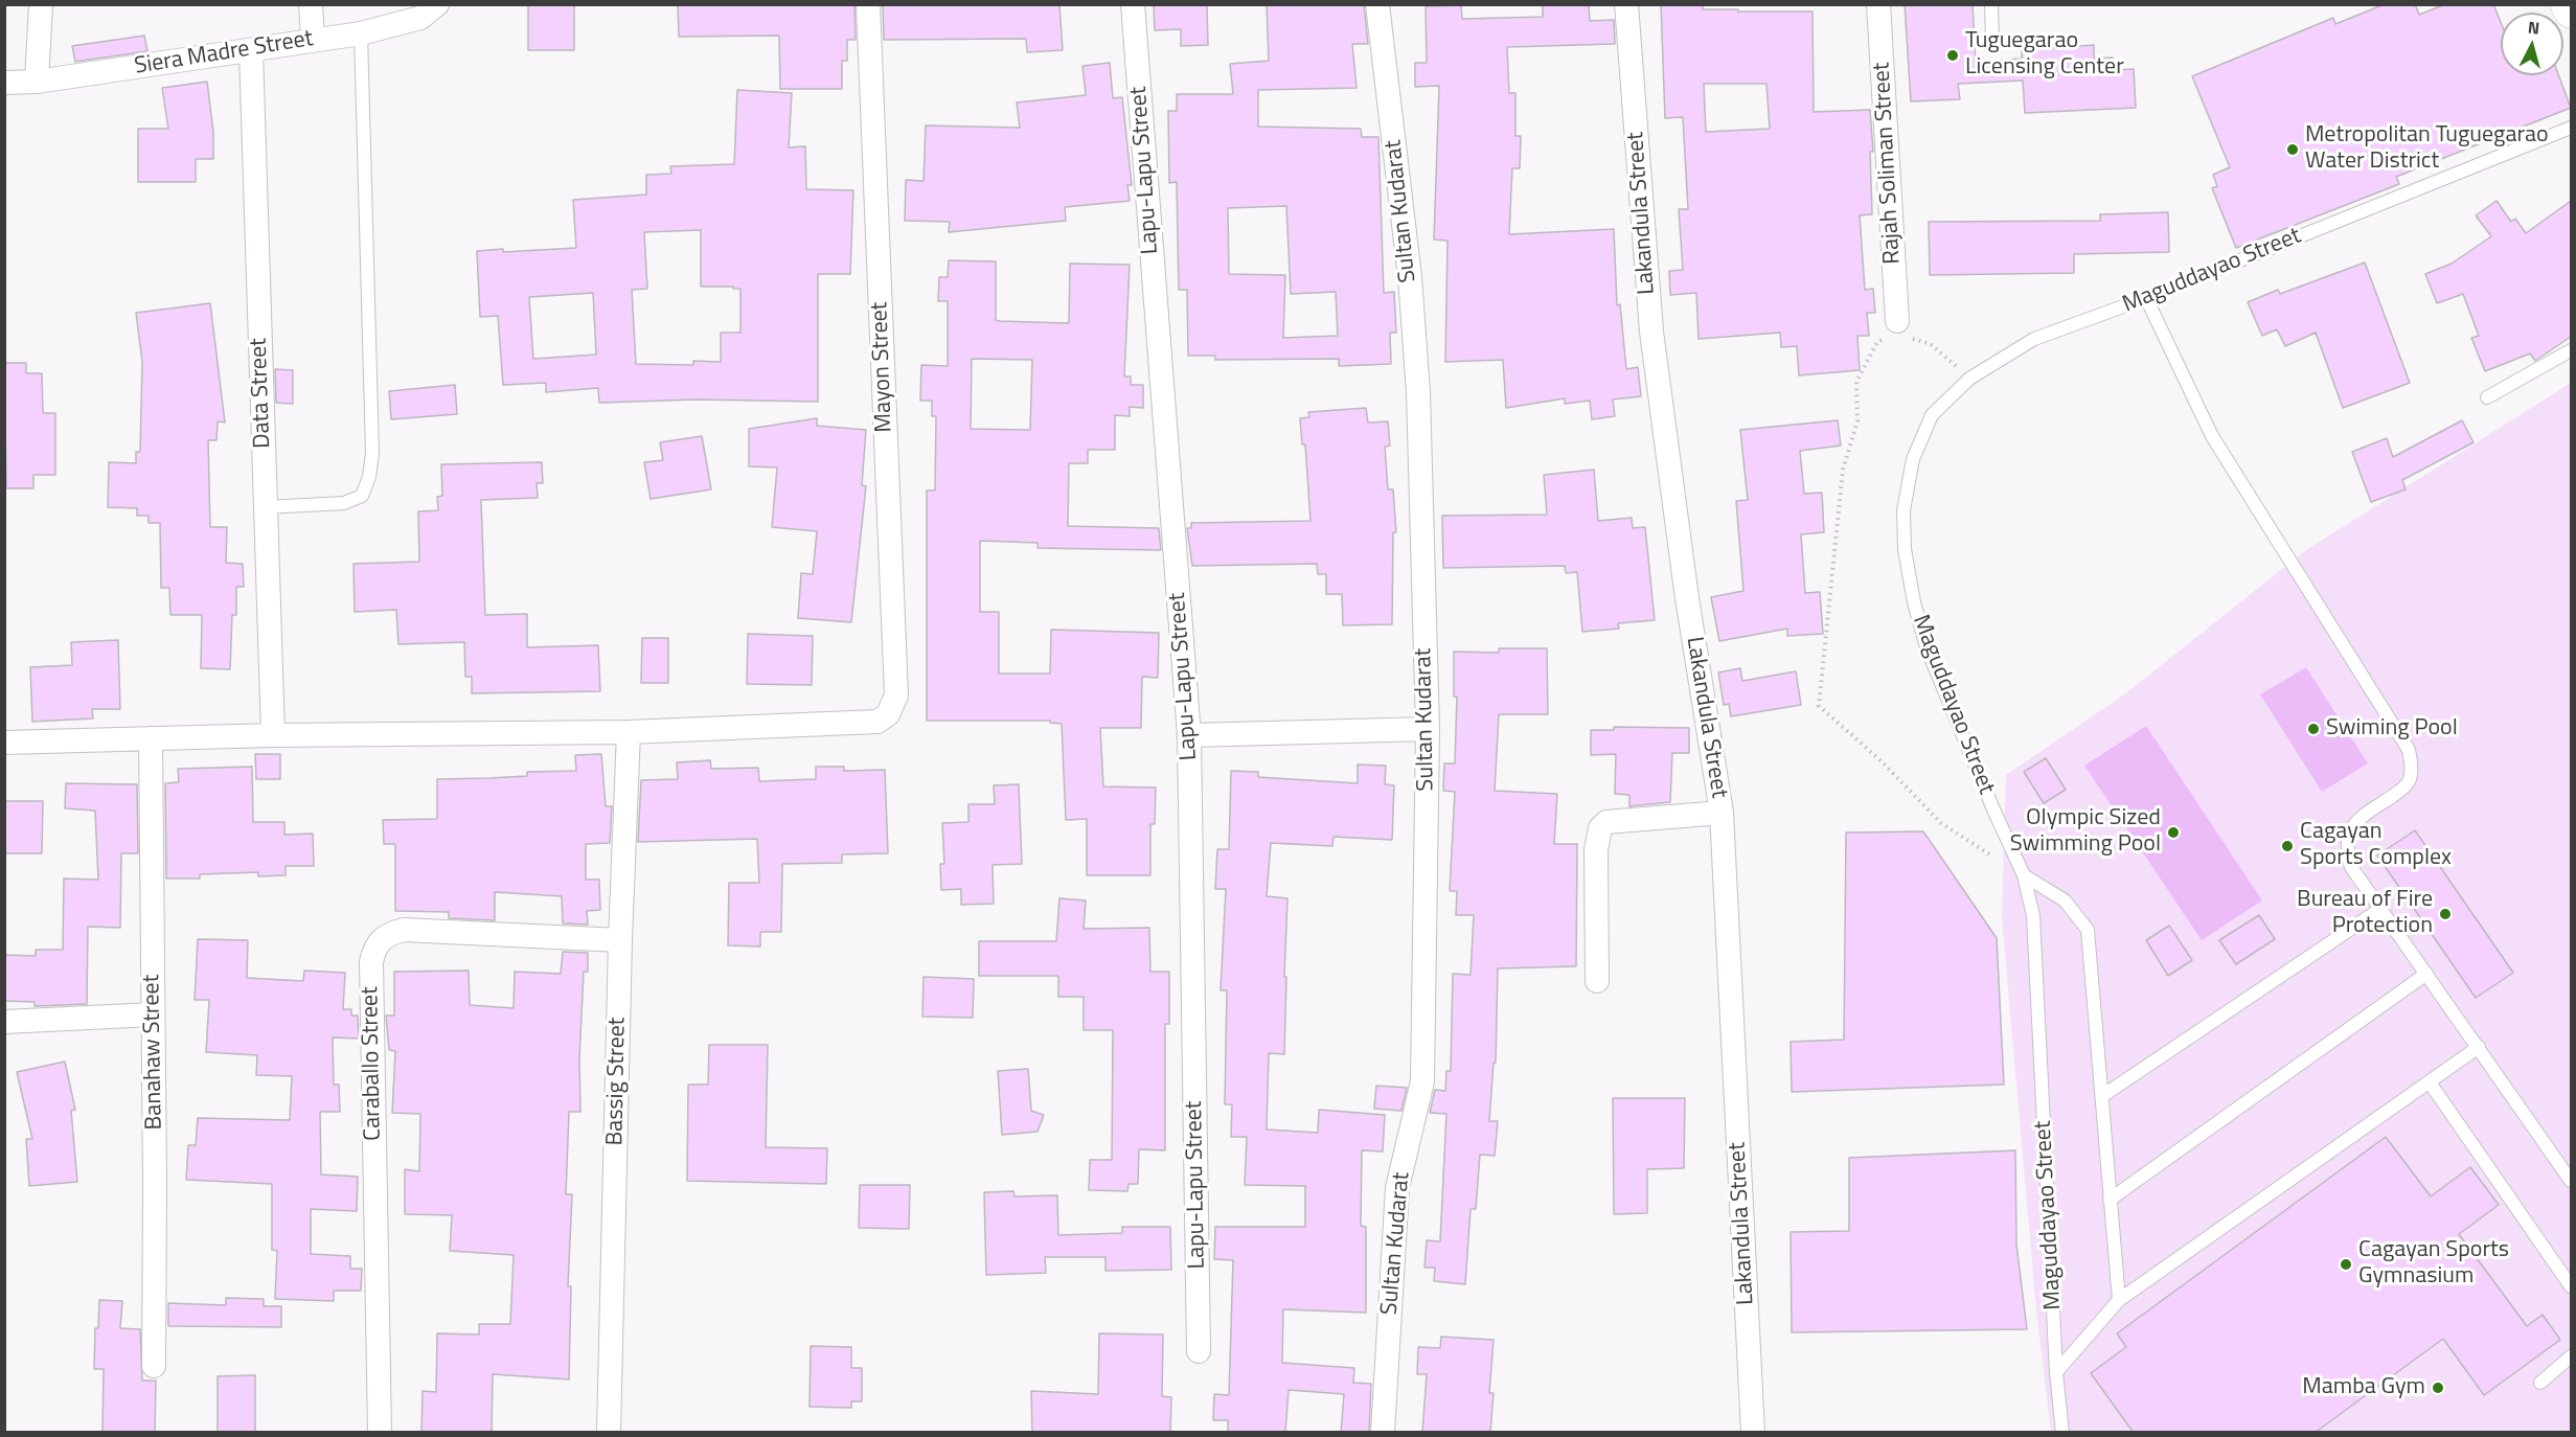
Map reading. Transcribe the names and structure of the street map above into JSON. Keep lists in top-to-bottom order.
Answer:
{
  "streets": {
    "street": [
      "Siera Madre Street",
      "Rajah Soliman Street",
      "Lapu-Lapu Street",
      "Sultan Kudarat",
      "Lakandula Street",
      "Mayon Street",
      "Data Street",
      "Banahaw Street",
      "Caraballo Street",
      "Bassig Street"
    ],
    "lane": ["Maguddayao Street"]
  },
  "crossings": [
    ["Siera Madre Street", "Data Street"],
    ["Mayon Street", "Bassig Street"],
    ["Caraballo Street", "Bassig Street"]
  ],
  "places": [
    "Tuguegarao Licensing Center",
    "Metropolitan Tuguegarao Water District",
    "Swiming Pool",
    "Olympic Sized Swimming Pool",
    "Cagayan Sports Complex",
    "Bureau of Fire Protection",
    "Cagayan Sports Gymnasium",
    "Mamba Gym"
  ],
  "north": "top"
}
